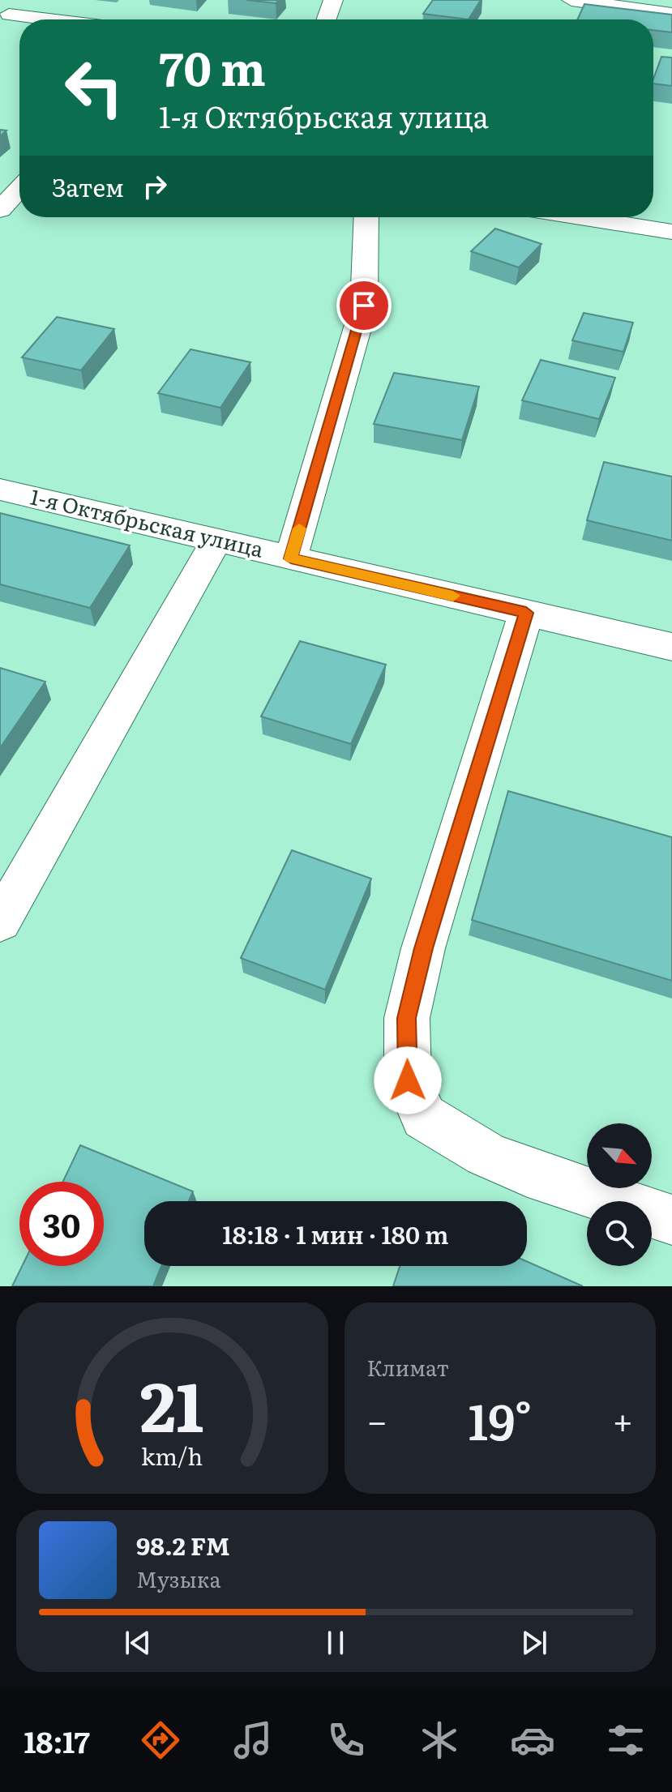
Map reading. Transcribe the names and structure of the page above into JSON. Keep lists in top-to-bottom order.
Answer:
{
  "streets": {
    "street": ["1-я Октябрьская улица"]
  },
  "north": "bottom right",
  "page": {
    "turn": ["70 m", "1-я Октябрьская улица"],
    "then": "Затем",
    "limit": "30",
    "trip": "18:18 · 1 мин · 180 m",
    "tile": "Климат",
    "heat": ["−", "19°", "+"],
    "song": ["98.2 FM", "Музыка"],
    "tabs": "18:17",
    "gauge": ["21", "km/h"]
  }
}
